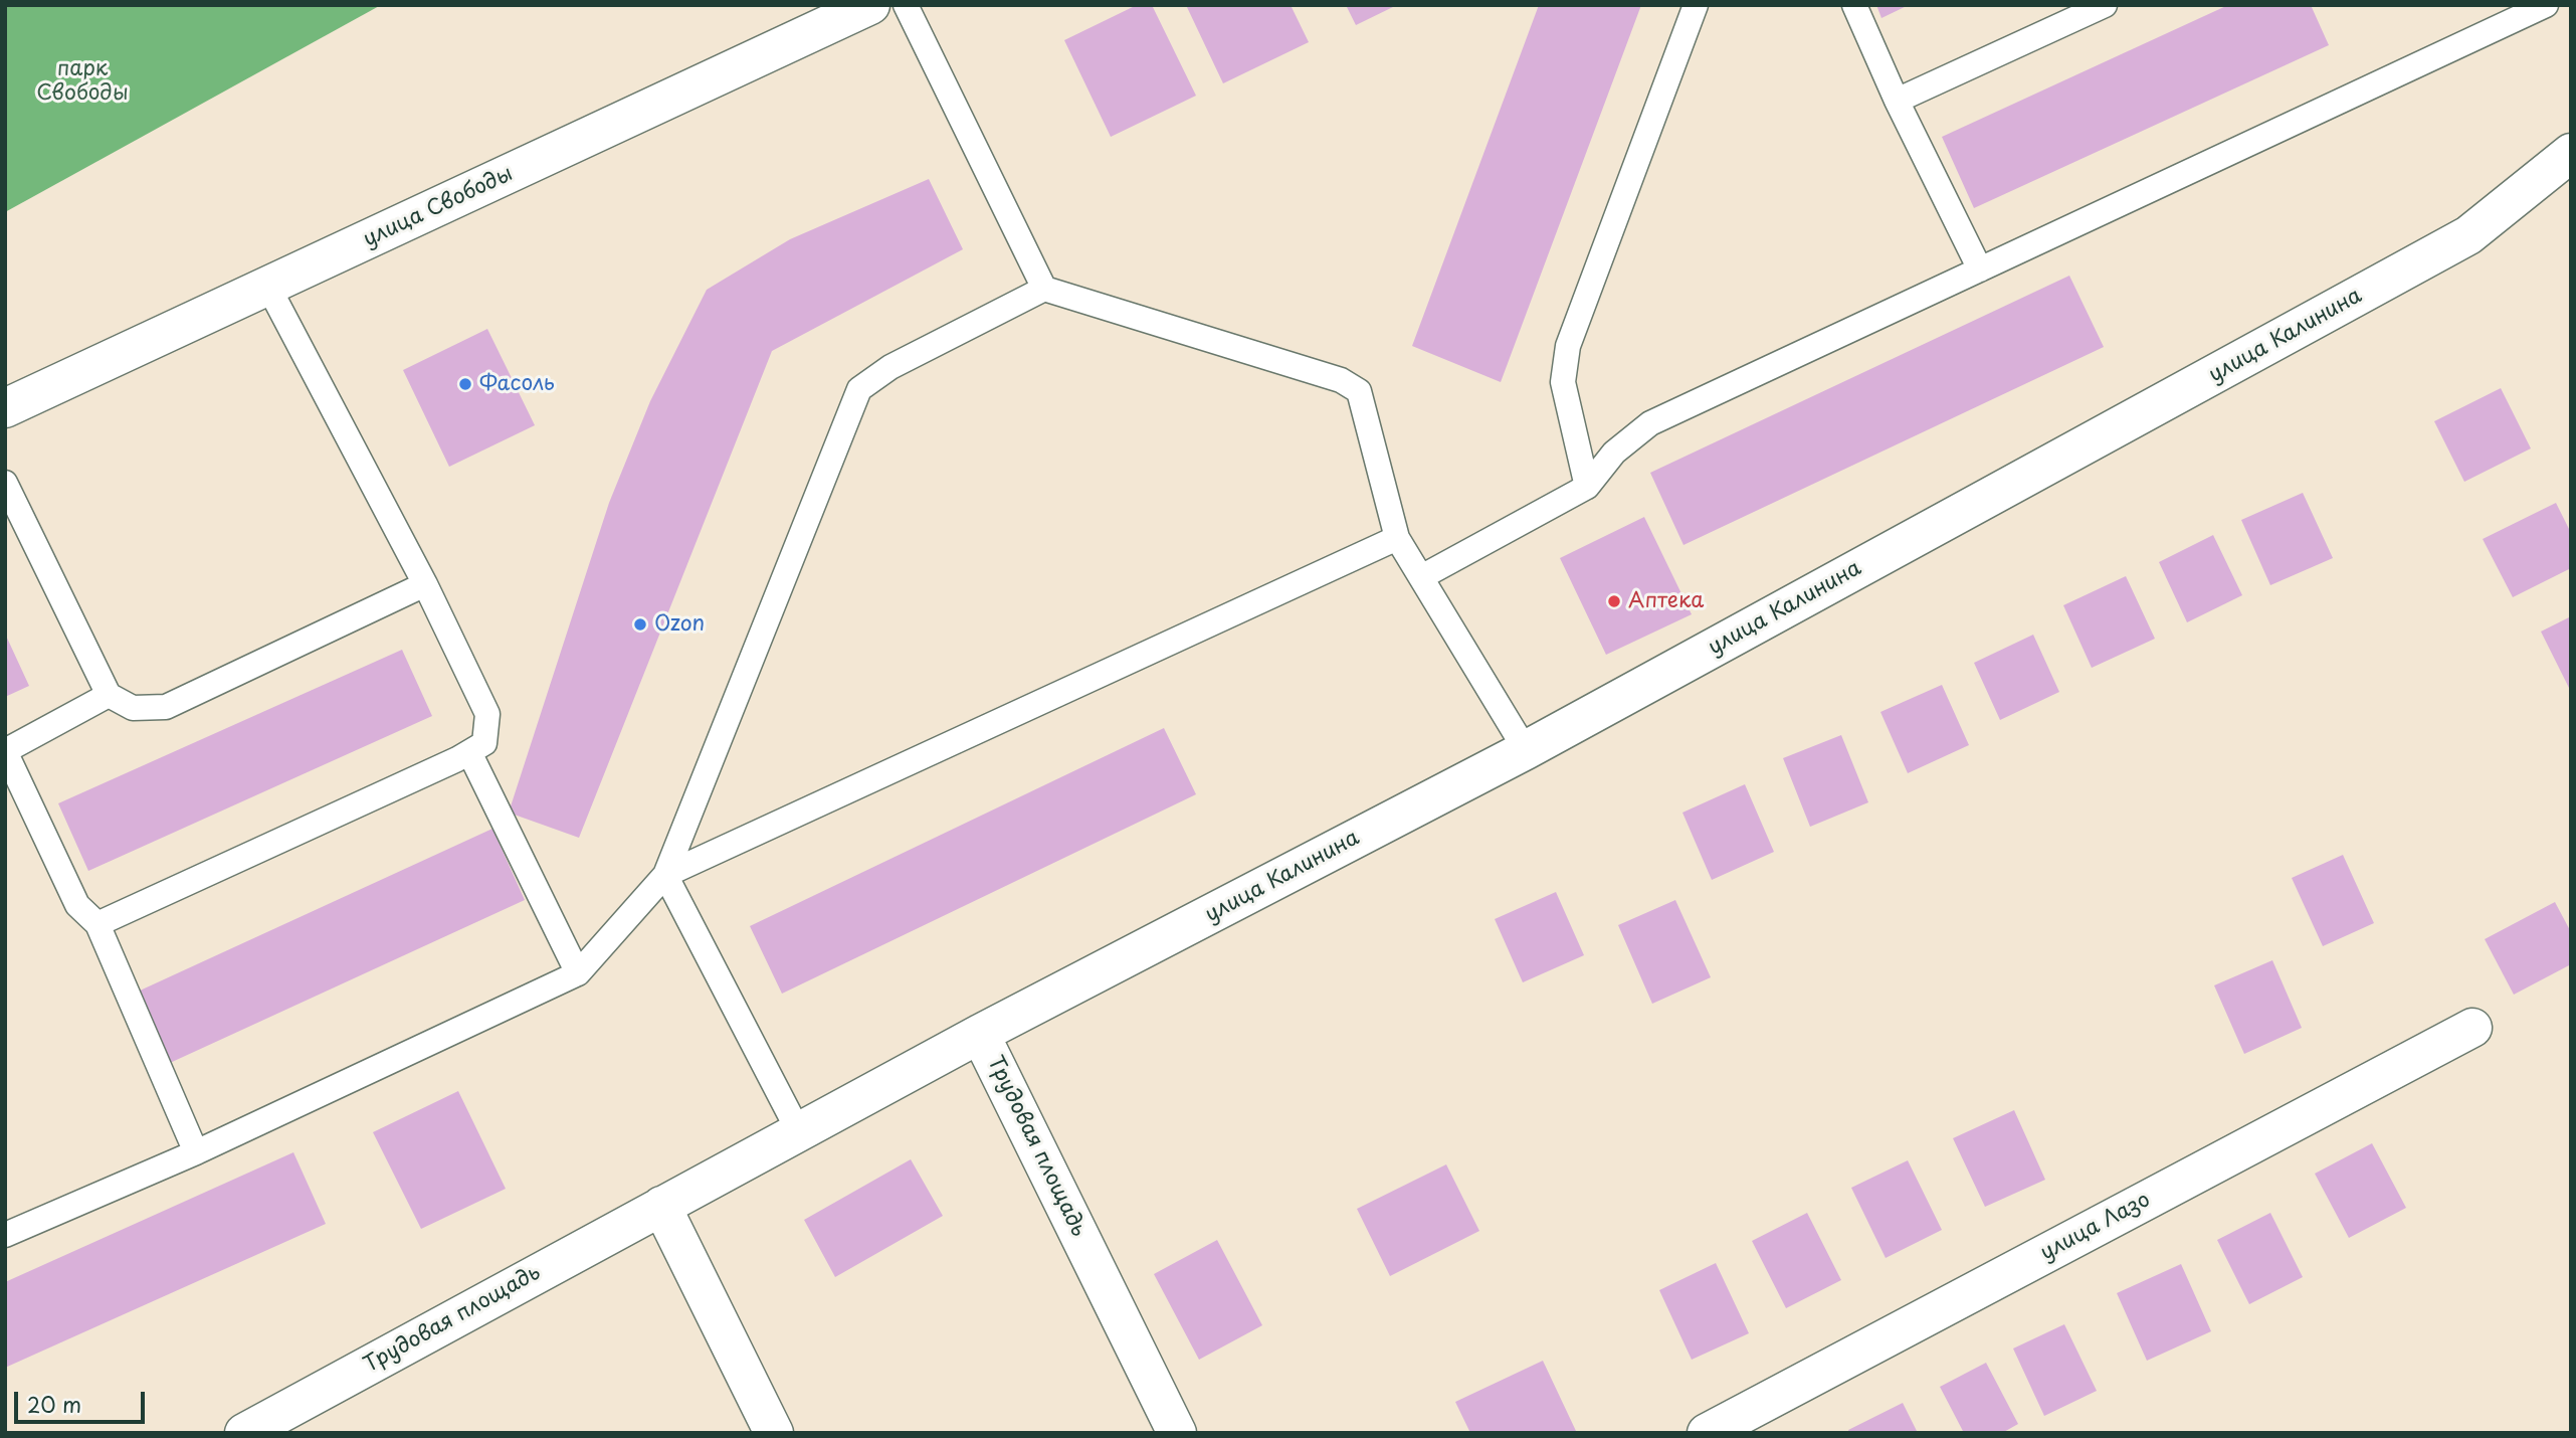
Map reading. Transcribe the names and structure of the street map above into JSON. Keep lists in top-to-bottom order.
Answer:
{
  "streets": {
    "street": [
      "улица Свободы",
      "улица Калинина",
      "Трудовая площадь",
      "улица Лазо"
    ]
  },
  "crossings": [
    ["улица Калинина", "Трудовая площадь"]
  ],
  "parks": ["парк Свободы"],
  "places": ["Фасоль", "Аптека", "Ozon"],
  "scale_bar": "20 m"
}
